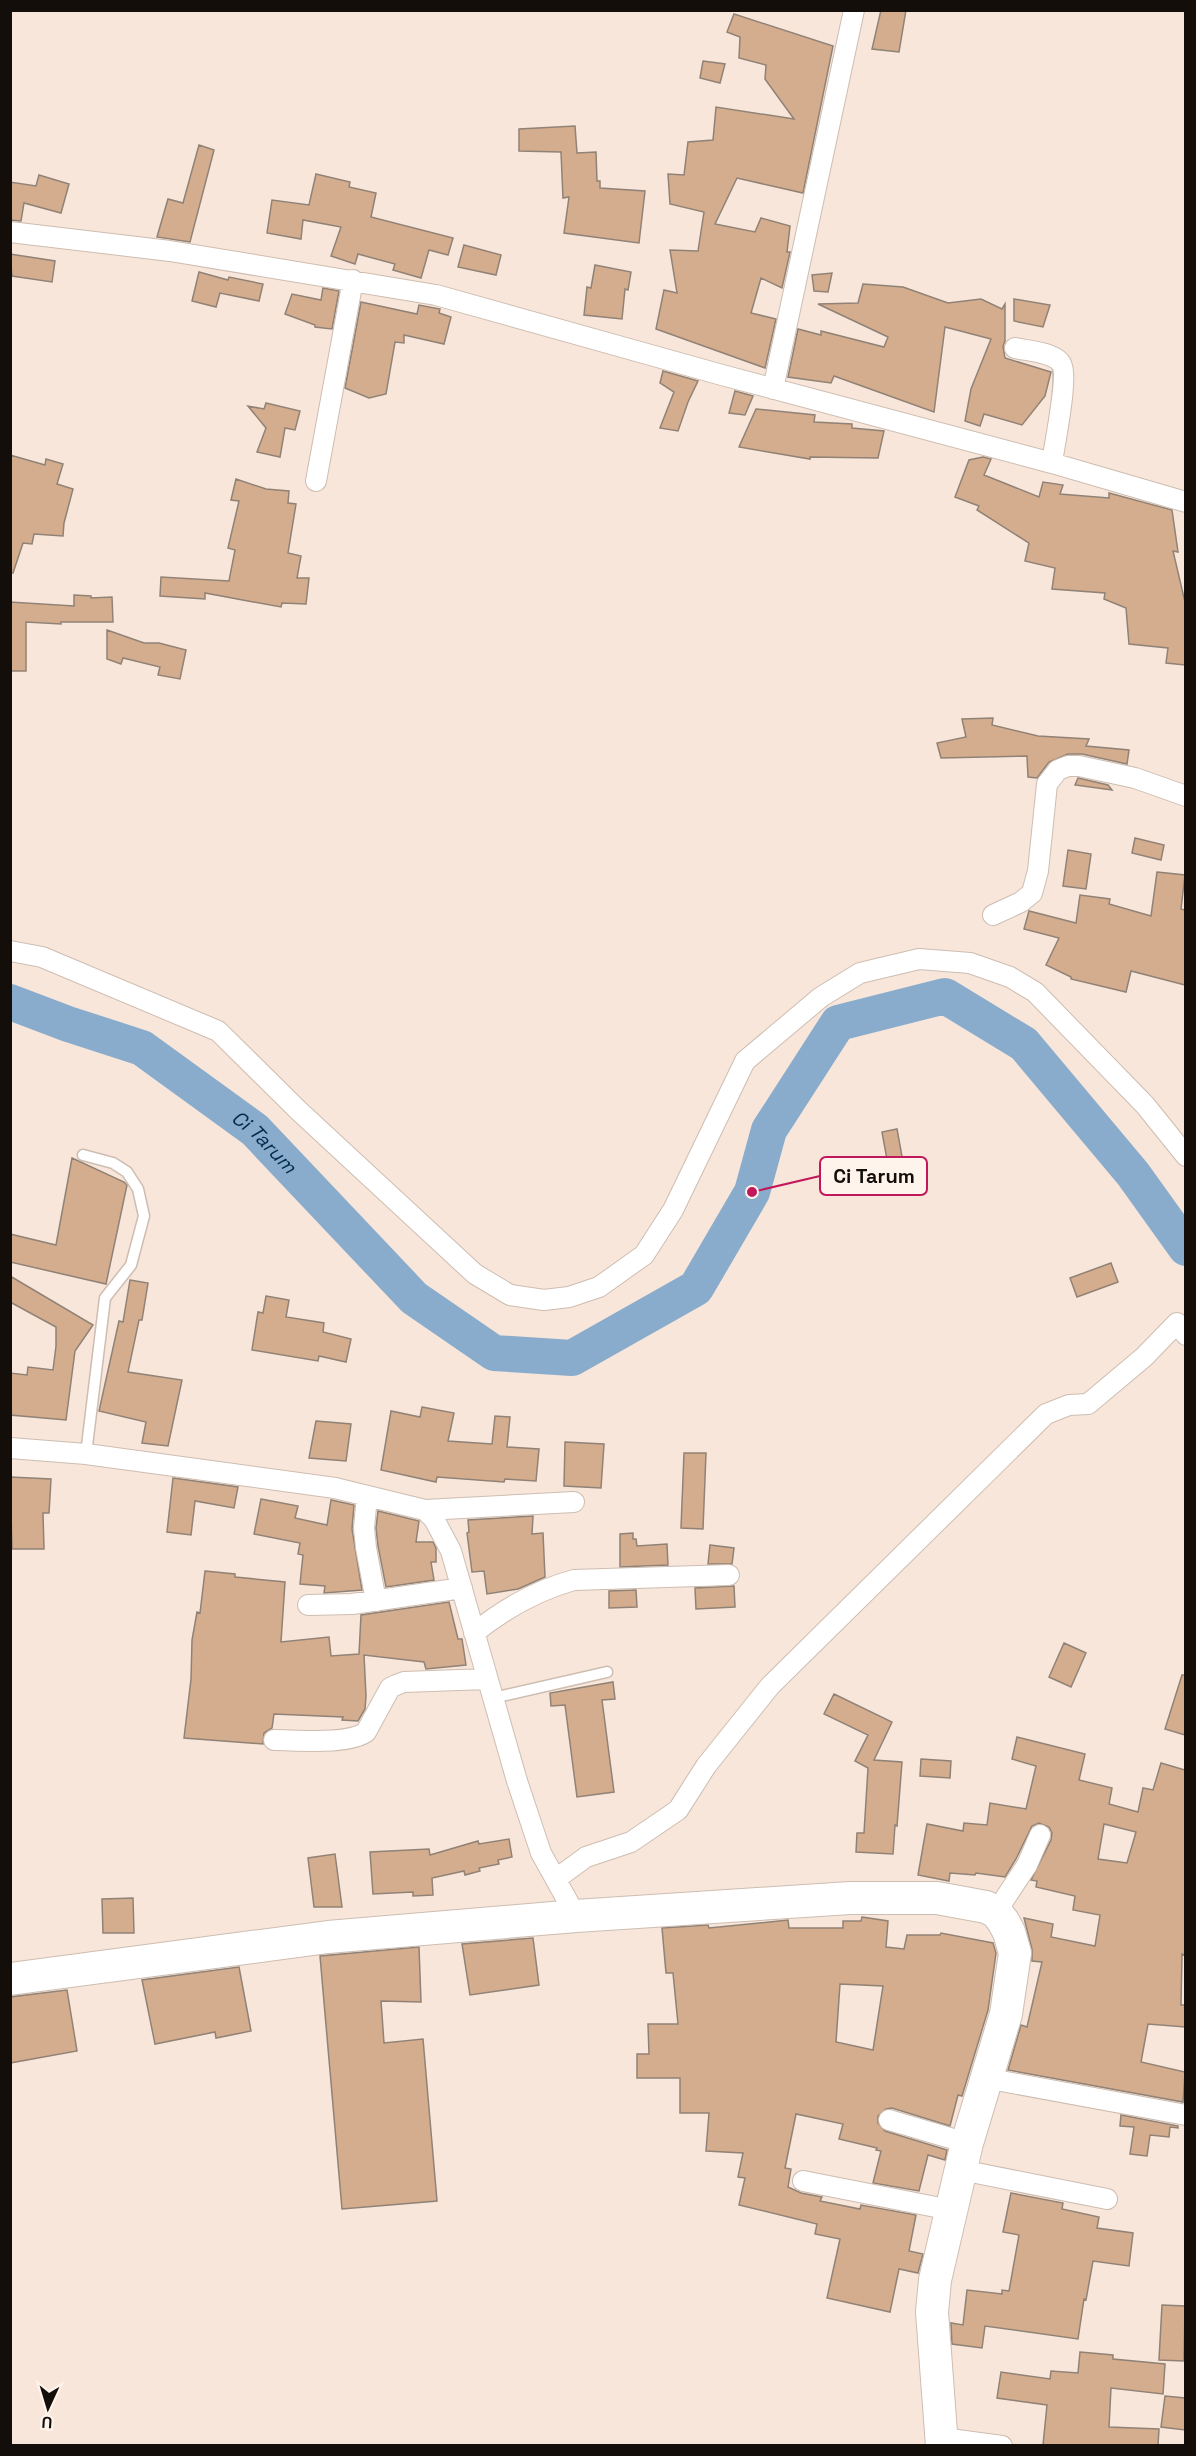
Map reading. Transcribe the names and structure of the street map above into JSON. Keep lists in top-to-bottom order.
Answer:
{
  "water": ["Ci Tarum"],
  "places": ["Ci Tarum"],
  "north": "bottom"
}
